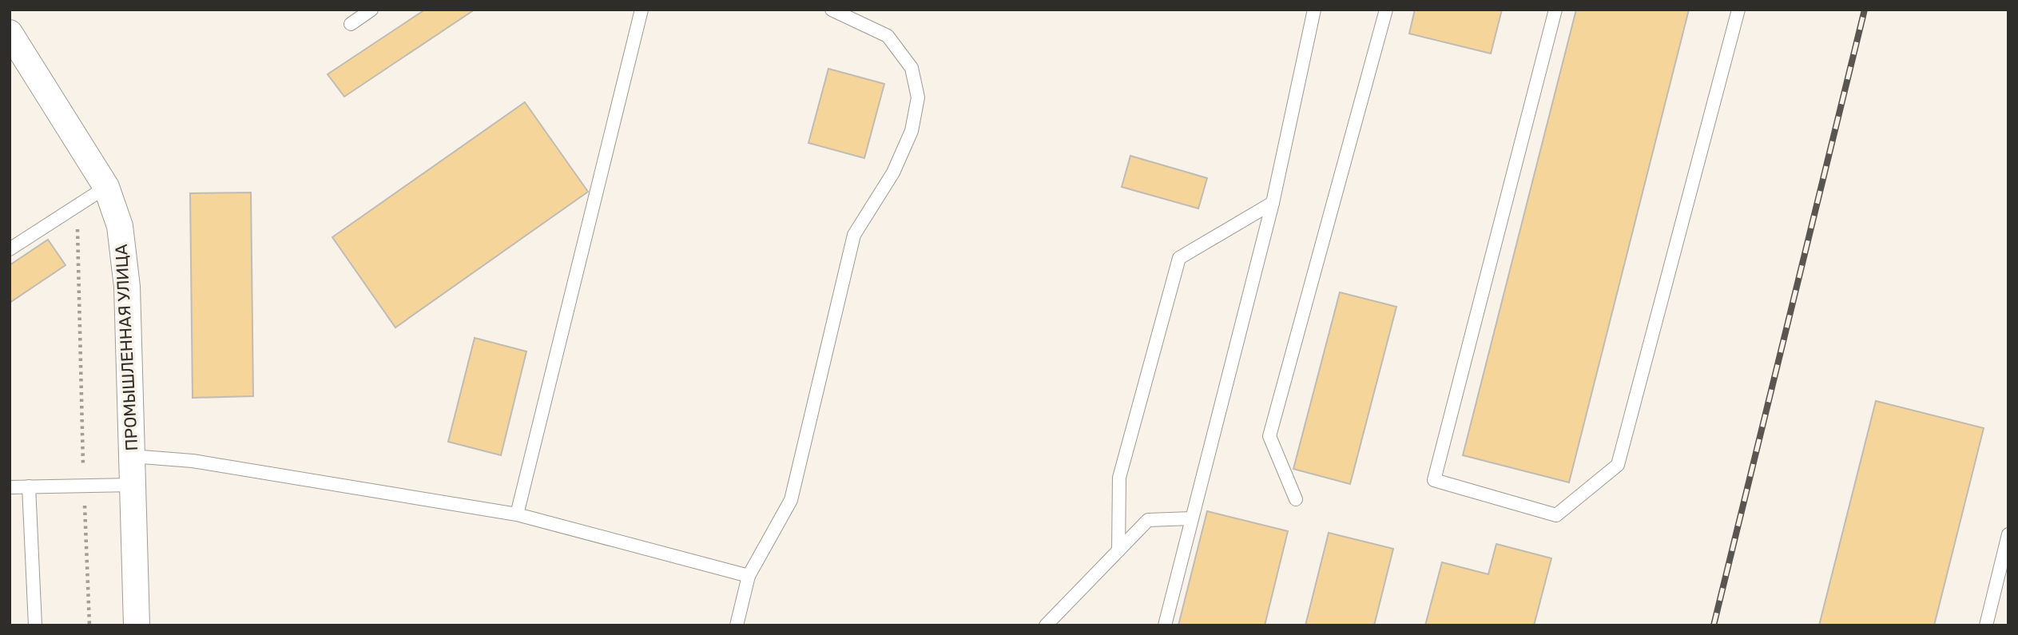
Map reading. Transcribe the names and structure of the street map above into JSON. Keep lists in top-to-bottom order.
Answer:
{
  "streets": {
    "street": ["ПРОМЫШЛЕННАЯ УЛИЦА"]
  }
}
